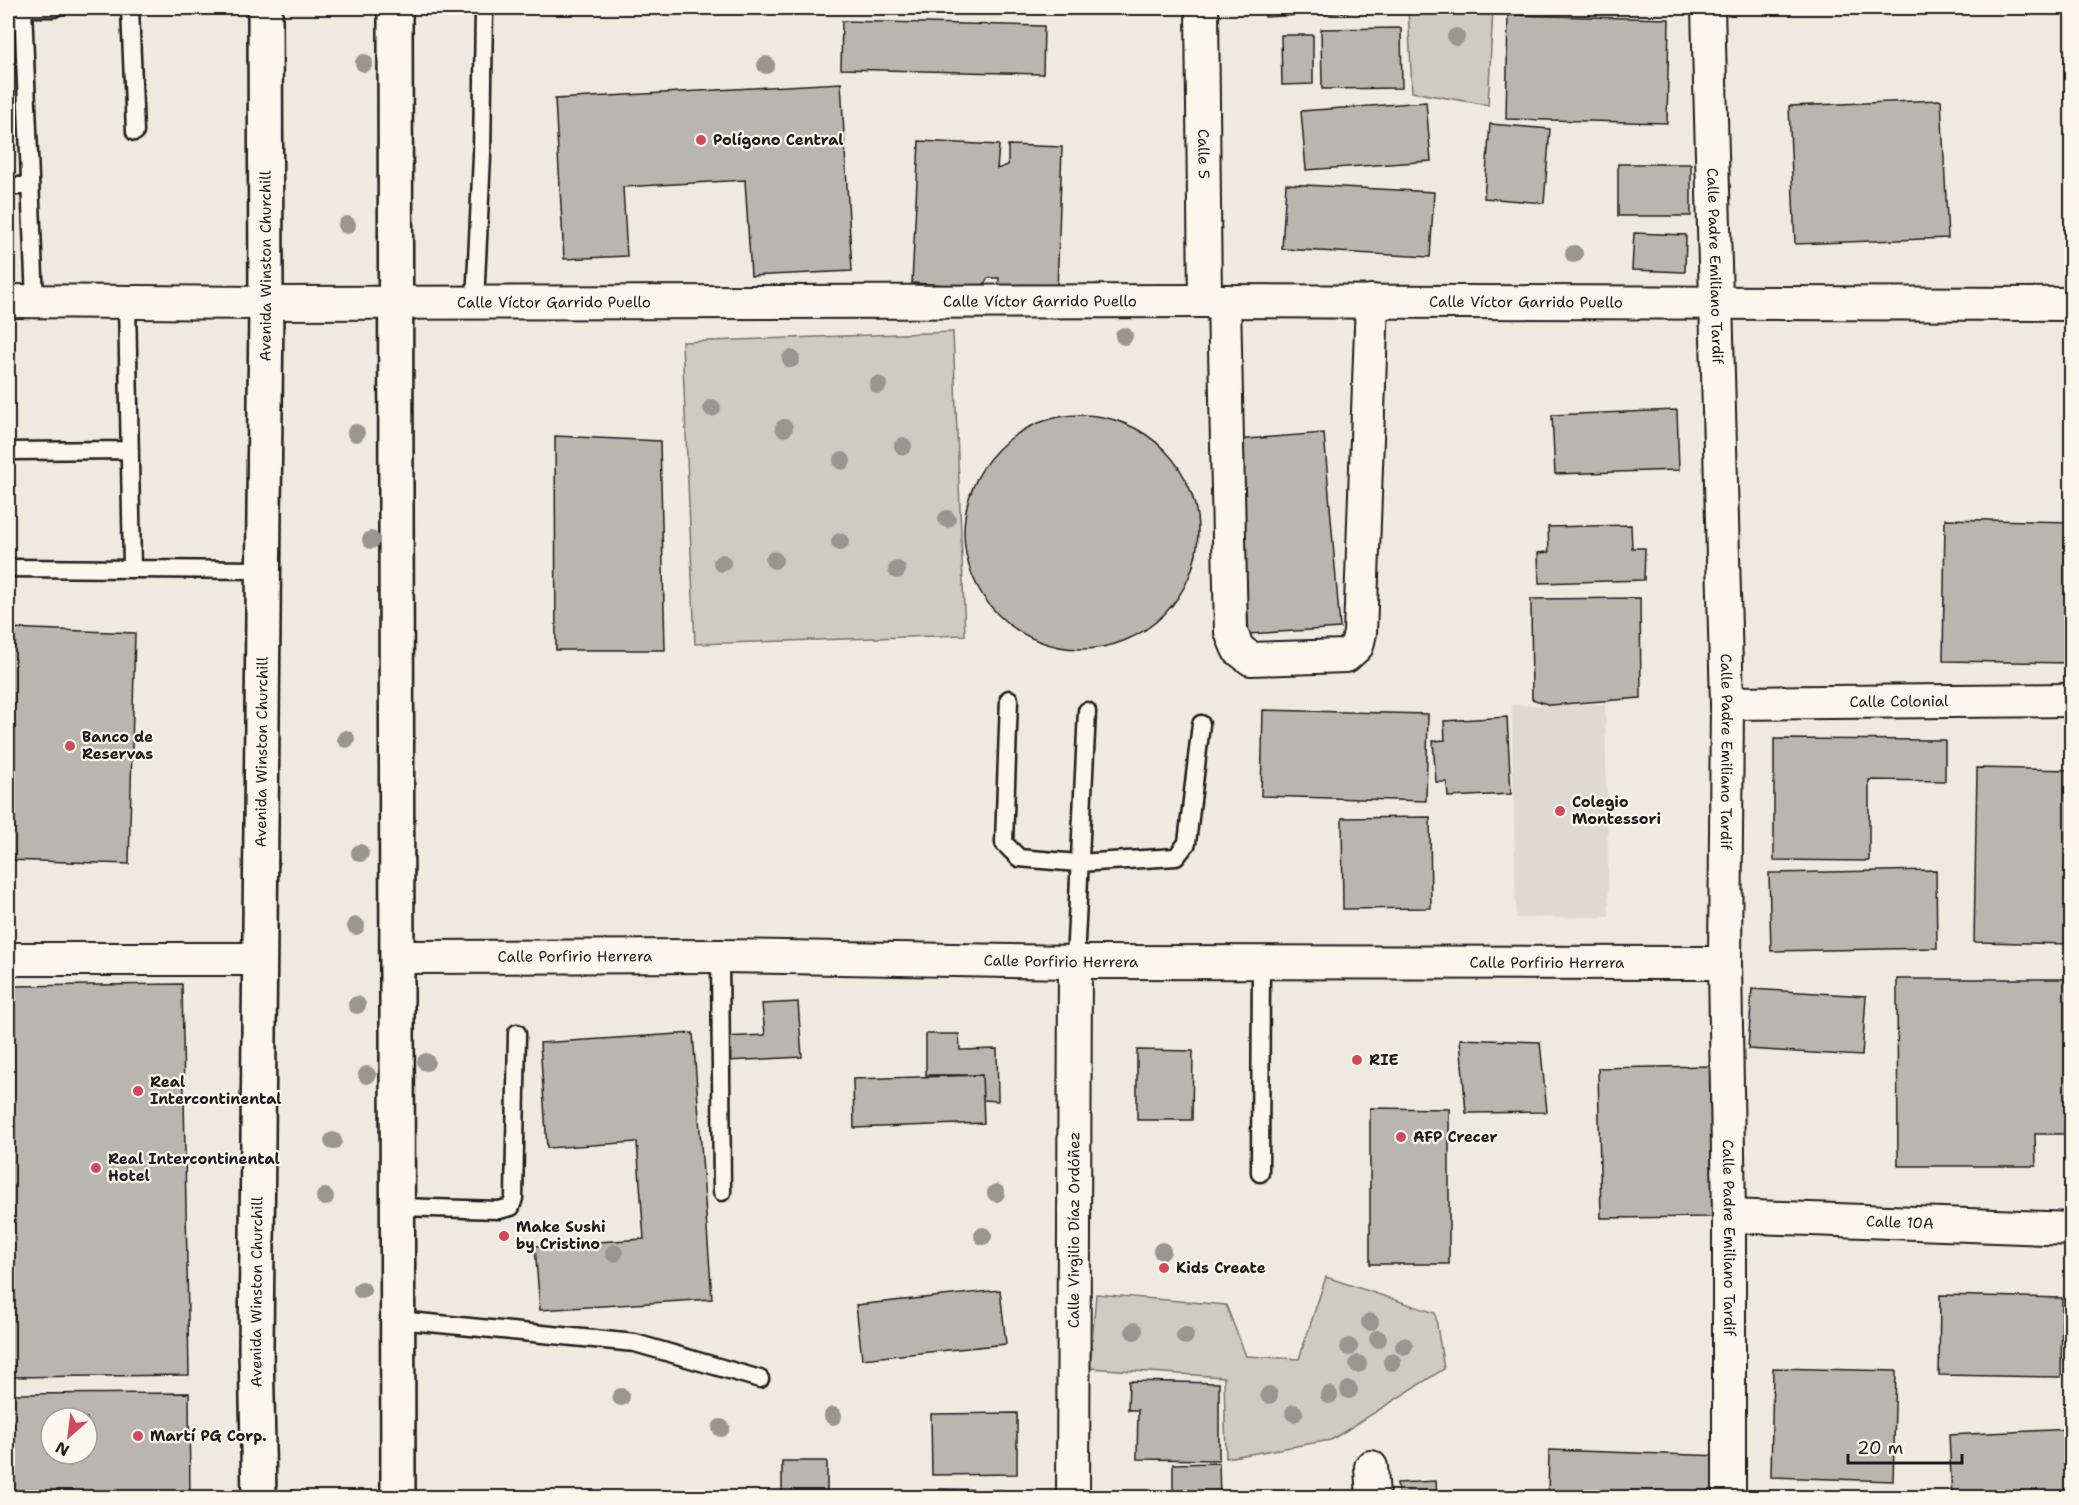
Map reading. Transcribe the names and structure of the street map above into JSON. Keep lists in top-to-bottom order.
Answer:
{
  "streets": {
    "main road": ["Avenida Winston Churchill"],
    "street": [
      "Calle 5",
      "Calle Padre Emiliano Tardif",
      "Calle Víctor Garrido Puello",
      "Calle Colonial",
      "Calle Porfirio Herrera",
      "Calle 10A",
      "Calle Virgilio Díaz Ordóñez"
    ]
  },
  "crossings": [
    ["Calle 5", "Calle Víctor Garrido Puello"],
    ["Avenida Winston Churchill", "Calle Víctor Garrido Puello"],
    ["Calle Padre Emiliano Tardif", "Calle Víctor Garrido Puello"],
    ["Calle Padre Emiliano Tardif", "Calle Colonial"],
    ["Calle Padre Emiliano Tardif", "Calle Porfirio Herrera"],
    ["Calle Padre Emiliano Tardif", "Calle 10A"],
    ["Calle Porfirio Herrera", "Calle Virgilio Díaz Ordóñez"]
  ],
  "places": [
    "Polígono Central",
    "Banco de Reservas",
    "Colegio Montessori",
    "RIE",
    "Real Intercontinental",
    "AFP Crecer",
    "Real Intercontinental Hotel",
    "Make Sushi by Cristino",
    "Kids Create",
    "Martí PG Corp."
  ],
  "scale_bar": "20 m",
  "north": "bottom left"
}
